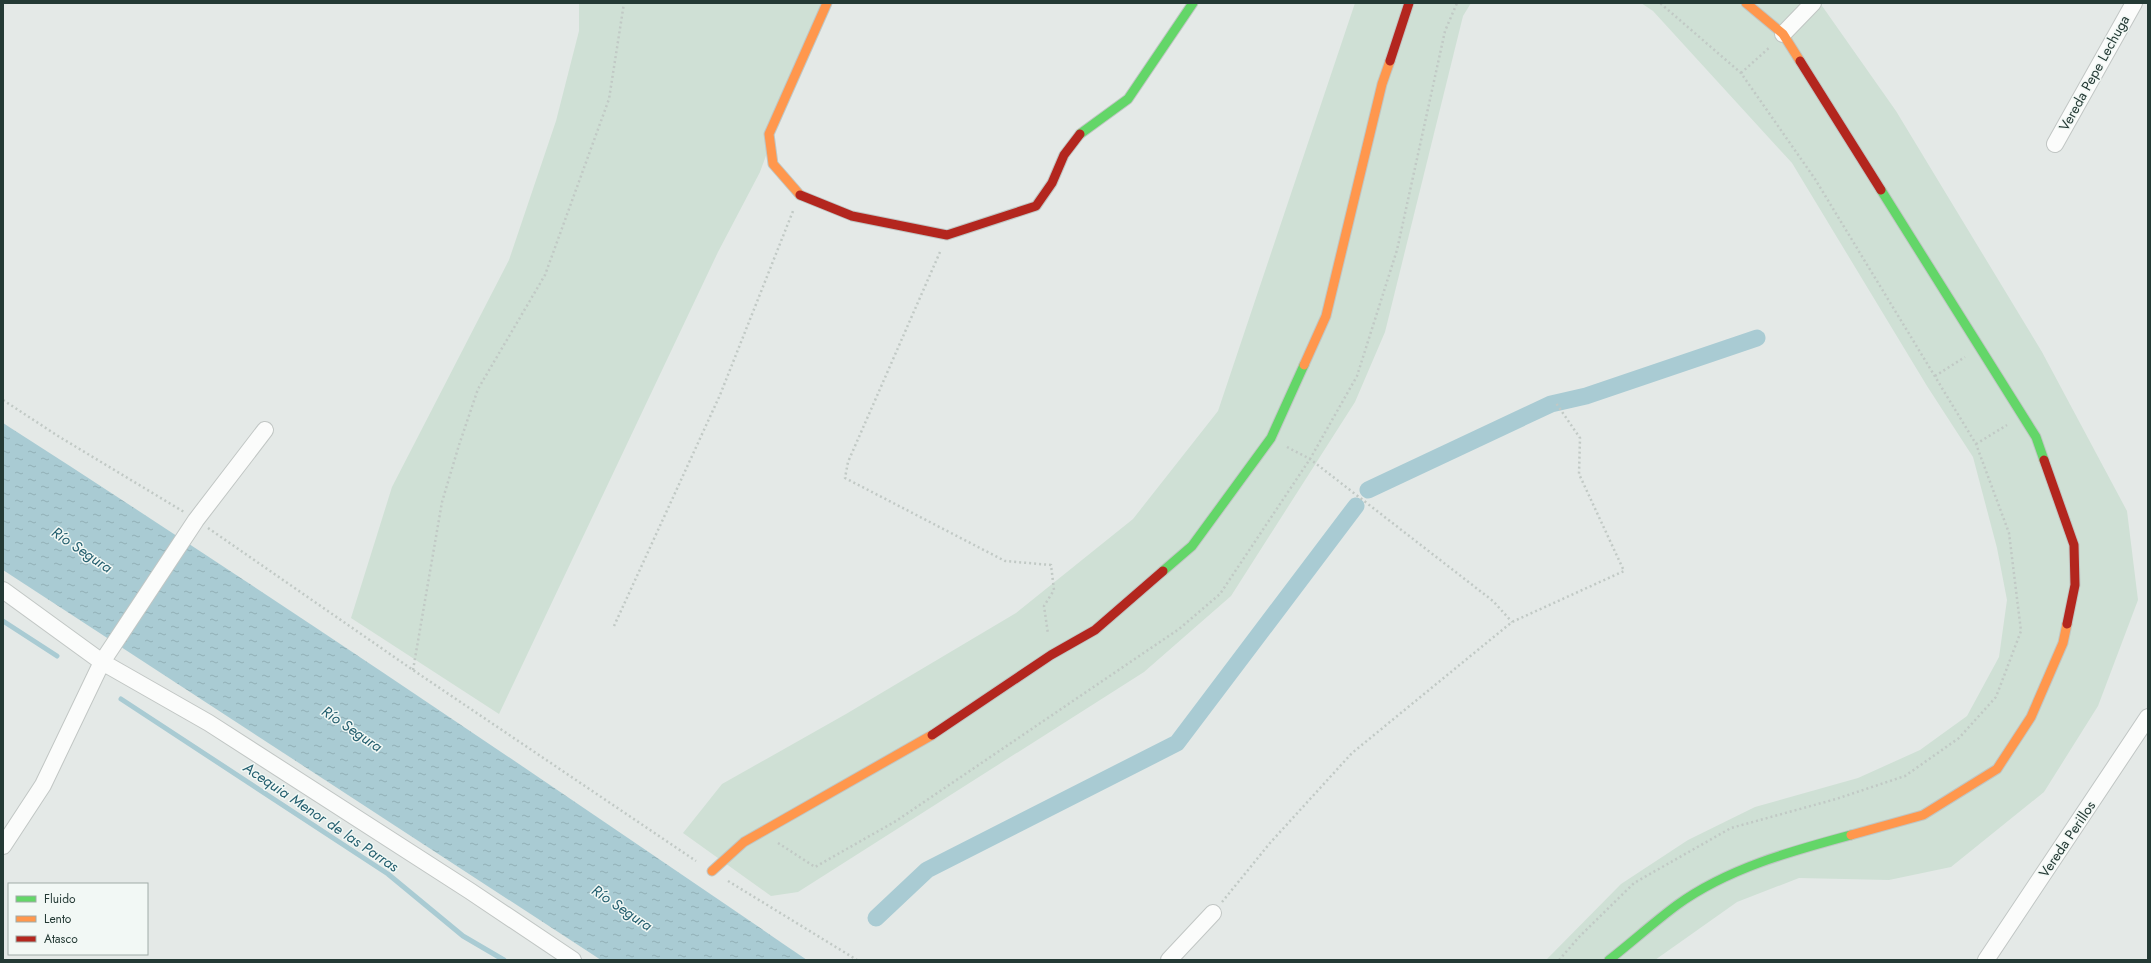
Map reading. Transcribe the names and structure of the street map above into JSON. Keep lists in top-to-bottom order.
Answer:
{
  "streets": {
    "street": ["Vereda Pepe Lechuga", "Vereda Perillos"]
  },
  "water": ["Río Segura", "Acequia Menor de las Parras"],
  "legend": ["Fluido", "Lento", "Atasco"]
}
